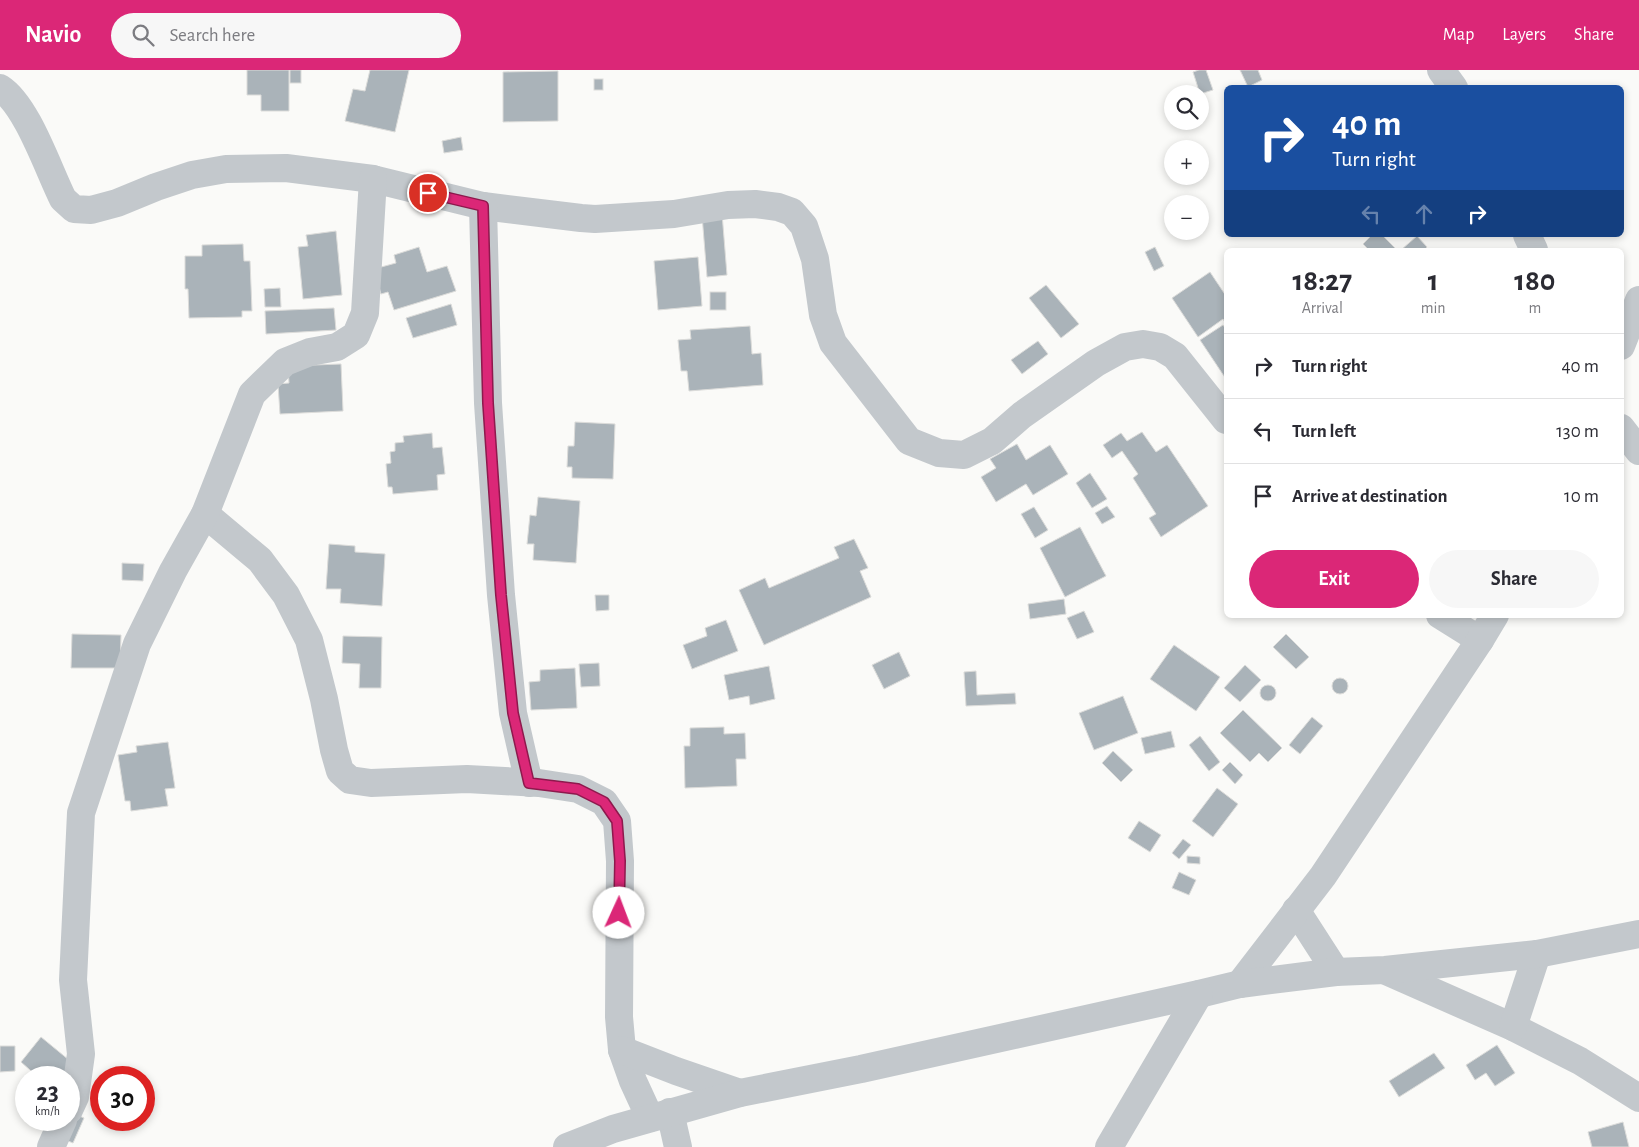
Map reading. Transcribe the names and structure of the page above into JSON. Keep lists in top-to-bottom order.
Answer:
{
  "page": {
    "header": "Navio",
    "search": "Search here",
    "nav": ["Map", "Layers", "Share"],
    "map_buttons": ["+", "−"],
    "turn": ["40 m", "Turn right"],
    "eta": [
      "18:27",
      "Arrival",
      "1",
      "min",
      "180",
      "m"
    ],
    "list": [
      {
        "name": "Turn right",
        "value": "40 m"
      },
      {
        "name": "Turn left",
        "value": "130 m"
      },
      {
        "name": "Arrive at destination",
        "value": "10 m"
      }
    ],
    "buttons": ["Exit", "Share"],
    "speed": "23 km/h",
    "limit": "30"
  }
}
